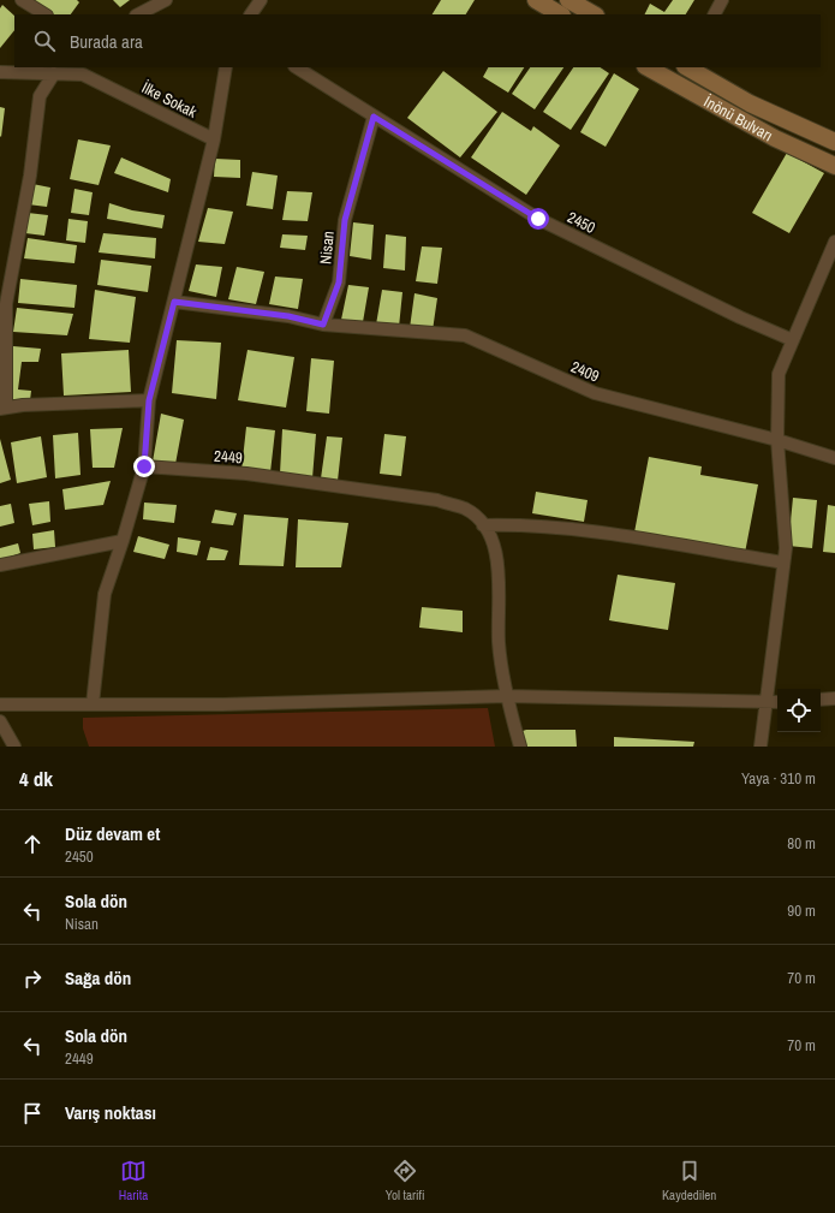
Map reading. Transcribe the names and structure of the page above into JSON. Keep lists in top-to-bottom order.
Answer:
{
  "streets": {
    "main road": ["İnönü Bulvarı"],
    "street": [
      "İlke Sokak",
      "2450",
      "Nisan",
      "2409",
      "2449"
    ]
  },
  "crossings": [
    ["2450", "Nisan"],
    ["Nisan", "2409"]
  ],
  "page": {
    "search": "Burada ara",
    "heading": ["4 dk", "Yaya · 310 m"],
    "list": [
      ["Düz devam et", "2450", "80 m"],
      ["Sola dön", "Nisan", "90 m"],
      ["Sağa dön", "70 m"],
      ["Sola dön", "2449", "70 m"],
      "Varış noktası"
    ],
    "nav": ["Harita", "Yol tarifi", "Kaydedilen"]
  }
}
